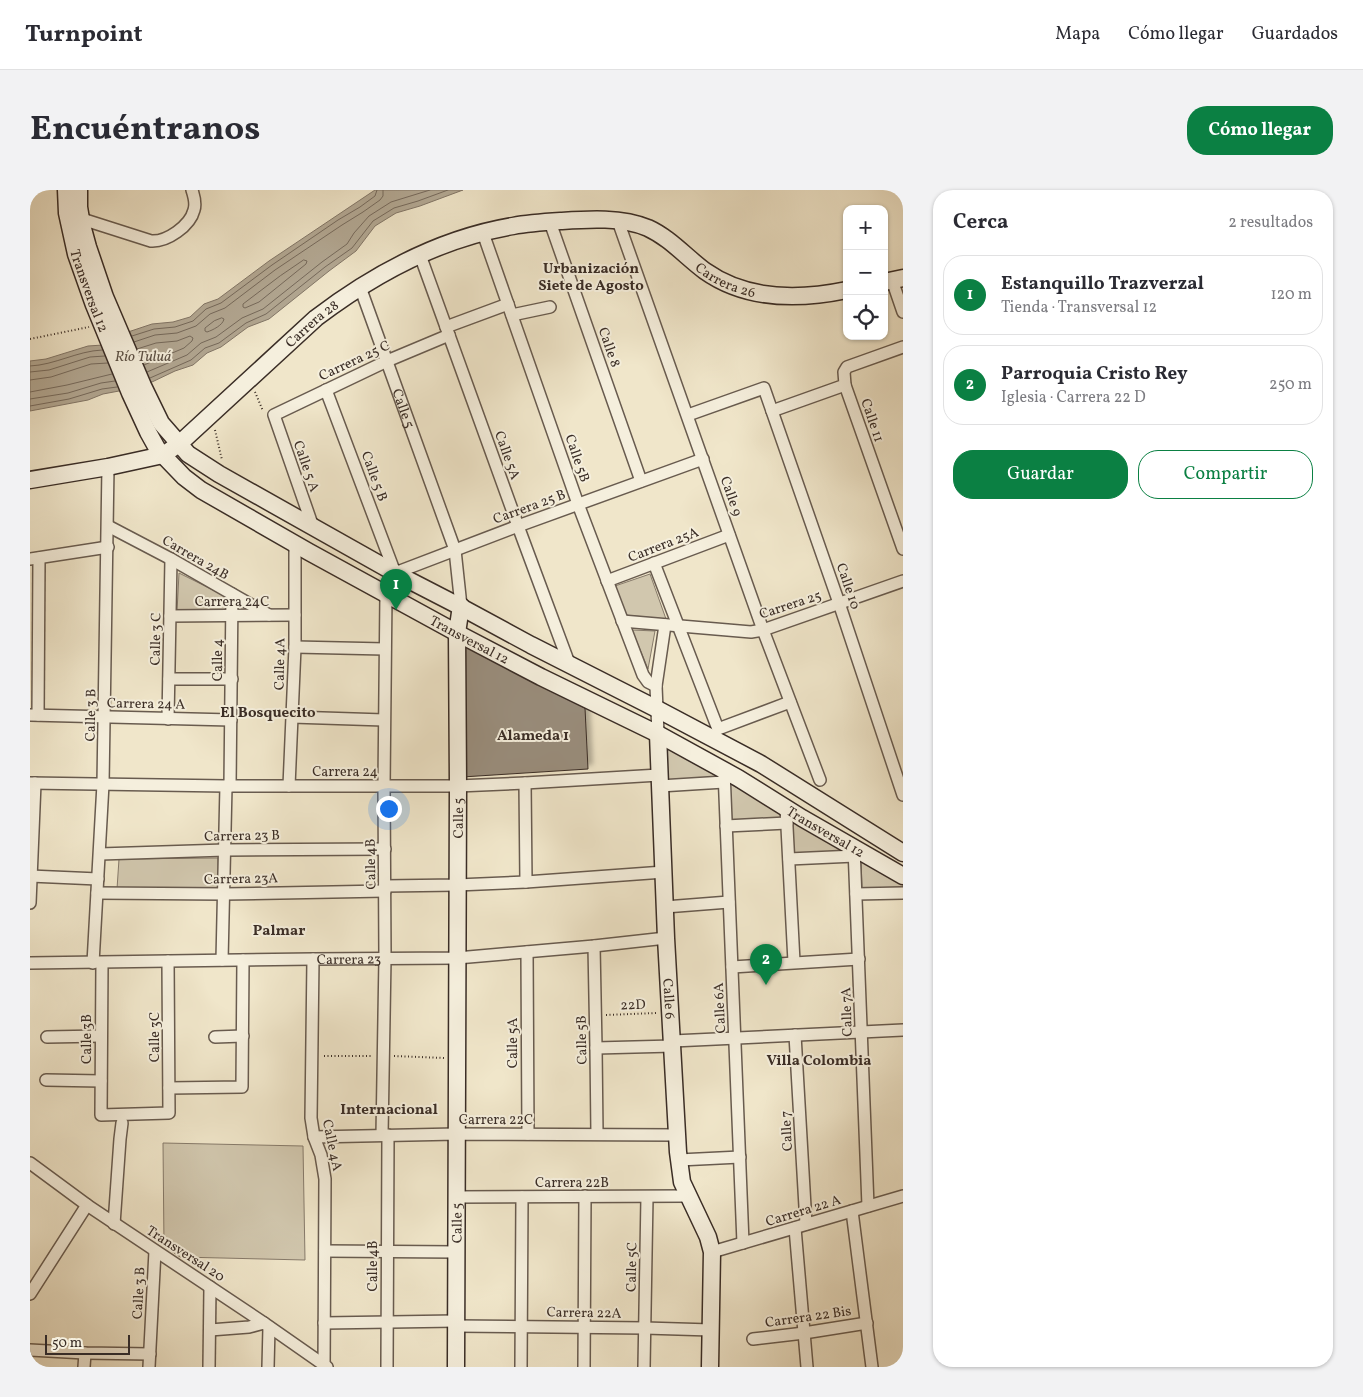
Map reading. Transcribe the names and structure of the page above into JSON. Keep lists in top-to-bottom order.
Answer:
{
  "streets": {
    "street": [
      "Carrera 26",
      "Transversal 12",
      "Carrera 28",
      "Calle 8",
      "Carrera 25 C",
      "Calle 5",
      "Calle 11",
      "Calle 5A",
      "Calle 5B",
      "Calle 5 A",
      "Calle 5 B",
      "Calle 9",
      "Carrera 25 B",
      "Carrera 25A",
      "Carrera 24B",
      "Calle 10",
      "Carrera 24C",
      "Carrera 25",
      "Calle 3 C",
      "Calle 4",
      "Calle 4A",
      "Carrera 24 A",
      "Calle 3 B",
      "Carrera 24",
      "Carrera 23 B",
      "Calle 4B",
      "Carrera 23A",
      "Carrera 23",
      "Calle 6",
      "Calle 6A",
      "Calle 7A",
      "Calle 3C",
      "Calle 3B",
      "Carrera 22C",
      "Calle 7",
      "Carrera 22B",
      "Carrera 22 A",
      "Transversal 20",
      "Calle 5C",
      "Carrera 22A",
      "Carrera 22 Bis"
    ],
    "path": ["22D"]
  },
  "crossings": [
    ["Carrera 26", "Carrera 28"],
    ["Carrera 26", "Calle 9"],
    ["Transversal 12", "Carrera 28"],
    ["Transversal 12", "Calle 5"],
    ["Transversal 12", "Calle 5A"],
    ["Transversal 12", "Calle 5 A"],
    ["Transversal 12", "Calle 5 B"],
    ["Transversal 12", "Carrera 25 B"],
    ["Transversal 12", "Calle 4A"],
    ["Transversal 12", "Carrera 24"],
    ["Transversal 12", "Calle 4B"],
    ["Transversal 12", "Calle 6"],
    ["Transversal 12", "Calle 6A"],
    ["Transversal 12", "Calle 7A"],
    ["Carrera 28", "Calle 8"],
    ["Carrera 28", "Calle 5"],
    ["Carrera 28", "Calle 5A"],
    ["Carrera 28", "Calle 5B"],
    ["Carrera 28", "Calle 9"],
    ["Carrera 28", "Calle 3 B"],
    ["Calle 8", "Carrera 25 B"],
    ["Carrera 25 C", "Calle 5"],
    ["Carrera 25 C", "Calle 5A"],
    ["Carrera 25 C", "Calle 5B"],
    ["Carrera 25 C", "Calle 5 A"],
    ["Carrera 25 C", "Calle 5 B"],
    ["Calle 5", "Carrera 25 B"],
    ["Calle 5", "Carrera 24"],
    ["Calle 5", "Carrera 23A"],
    ["Calle 5", "Carrera 23"],
    ["Calle 5", "Carrera 22C"],
    ["Calle 5", "Carrera 22B"],
    ["Calle 5", "Carrera 22A"],
    ["Calle 5A", "Carrera 25 B"],
    ["Calle 5A", "Carrera 23"],
    ["Calle 5A", "Carrera 22C"],
    ["Calle 5B", "Carrera 25 B"],
    ["Calle 5B", "Carrera 25A"],
    ["Calle 5B", "Carrera 25"],
    ["Calle 5B", "Carrera 23"],
    ["Calle 5B", "Calle 6"],
    ["Calle 5B", "22D"],
    ["Calle 5B", "Carrera 22C"],
    ["Calle 5 B", "Carrera 25 B"],
    ["Calle 9", "Carrera 25 B"],
    ["Calle 9", "Carrera 25A"],
    ["Calle 9", "Calle 10"],
    ["Calle 9", "Carrera 25"],
    ["Carrera 24B", "Carrera 24C"],
    ["Carrera 24B", "Calle 3 C"],
    ["Carrera 24B", "Calle 4"],
    ["Carrera 24B", "Calle 3 B"],
    ["Calle 10", "Carrera 25"],
    ["Carrera 24C", "Calle 3 C"],
    ["Carrera 24C", "Calle 4"],
    ["Carrera 24C", "Calle 4A"],
    ["Carrera 25", "Calle 6"],
    ["Calle 3 C", "Carrera 24 A"],
    ["Calle 4", "Carrera 24 A"],
    ["Calle 4", "Carrera 24"],
    ["Calle 4", "Carrera 23 B"],
    ["Calle 4", "Carrera 23A"],
    ["Calle 4", "Carrera 23"],
    ["Calle 4A", "Carrera 24"],
    ["Calle 4A", "Carrera 23"],
    ["Calle 4A", "Carrera 22C"],
    ["Calle 4A", "Transversal 20"],
    ["Calle 4A", "Carrera 22A"],
    ["Carrera 24 A", "Calle 3 B"],
    ["Calle 3 B", "Carrera 24"],
    ["Calle 3 B", "Carrera 23 B"],
    ["Calle 3 B", "Carrera 23A"],
    ["Calle 3 B", "Carrera 23"],
    ["Calle 3 B", "Calle 3B"],
    ["Calle 3 B", "Transversal 20"],
    ["Carrera 24", "Calle 4B"],
    ["Carrera 24", "Calle 6"],
    ["Carrera 24", "Calle 6A"],
    ["Carrera 23 B", "Calle 4B"],
    ["Calle 4B", "Carrera 23A"],
    ["Calle 4B", "Carrera 23"],
    ["Calle 4B", "Carrera 22C"],
    ["Calle 4B", "Carrera 22A"],
    ["Carrera 23A", "Calle 6"],
    ["Carrera 23", "Calle 6"],
    ["Carrera 23", "Calle 3C"],
    ["Carrera 23", "Calle 3B"],
    ["Calle 6", "22D"],
    ["Calle 6", "Carrera 22C"],
    ["Calle 6", "Carrera 22B"],
    ["Calle 6", "Carrera 22 A"],
    ["Calle 6", "Carrera 22A"],
    ["Calle 6A", "Carrera 22 A"],
    ["Calle 7A", "Carrera 22 A"],
    ["Calle 3C", "Calle 3B"],
    ["Calle 7", "Carrera 22 A"],
    ["Calle 7", "Carrera 22 Bis"],
    ["Carrera 22B", "Calle 5C"],
    ["Calle 5C", "Carrera 22A"]
  ],
  "districts": [
    "Urbanización Siete de Agosto",
    "El Bosquecito",
    "Alameda 1",
    "Palmar",
    "Villa Colombia",
    "Internacional"
  ],
  "water": ["Río Tuluá"],
  "scale_bar": "50 m",
  "page": {
    "header": "Turnpoint",
    "nav": ["Mapa", "Cómo llegar", "Guardados"],
    "title": "Encuéntranos",
    "buttons": [
      "Cómo llegar",
      ["Guardar", "Compartir"]
    ],
    "heading": ["Cerca", "2 resultados"],
    "map_buttons": ["+", "−"],
    "list": [
      {
        "mark": "1",
        "name": "Estanquillo Trazverzal",
        "note": "Tienda · Transversal 12",
        "value": "120 m"
      },
      {
        "mark": "2",
        "name": "Parroquia Cristo Rey",
        "note": "Iglesia · Carrera 22 D",
        "value": "250 m"
      }
    ],
    "pins": ["1", "2"],
    "scale": "50 m"
  }
}
